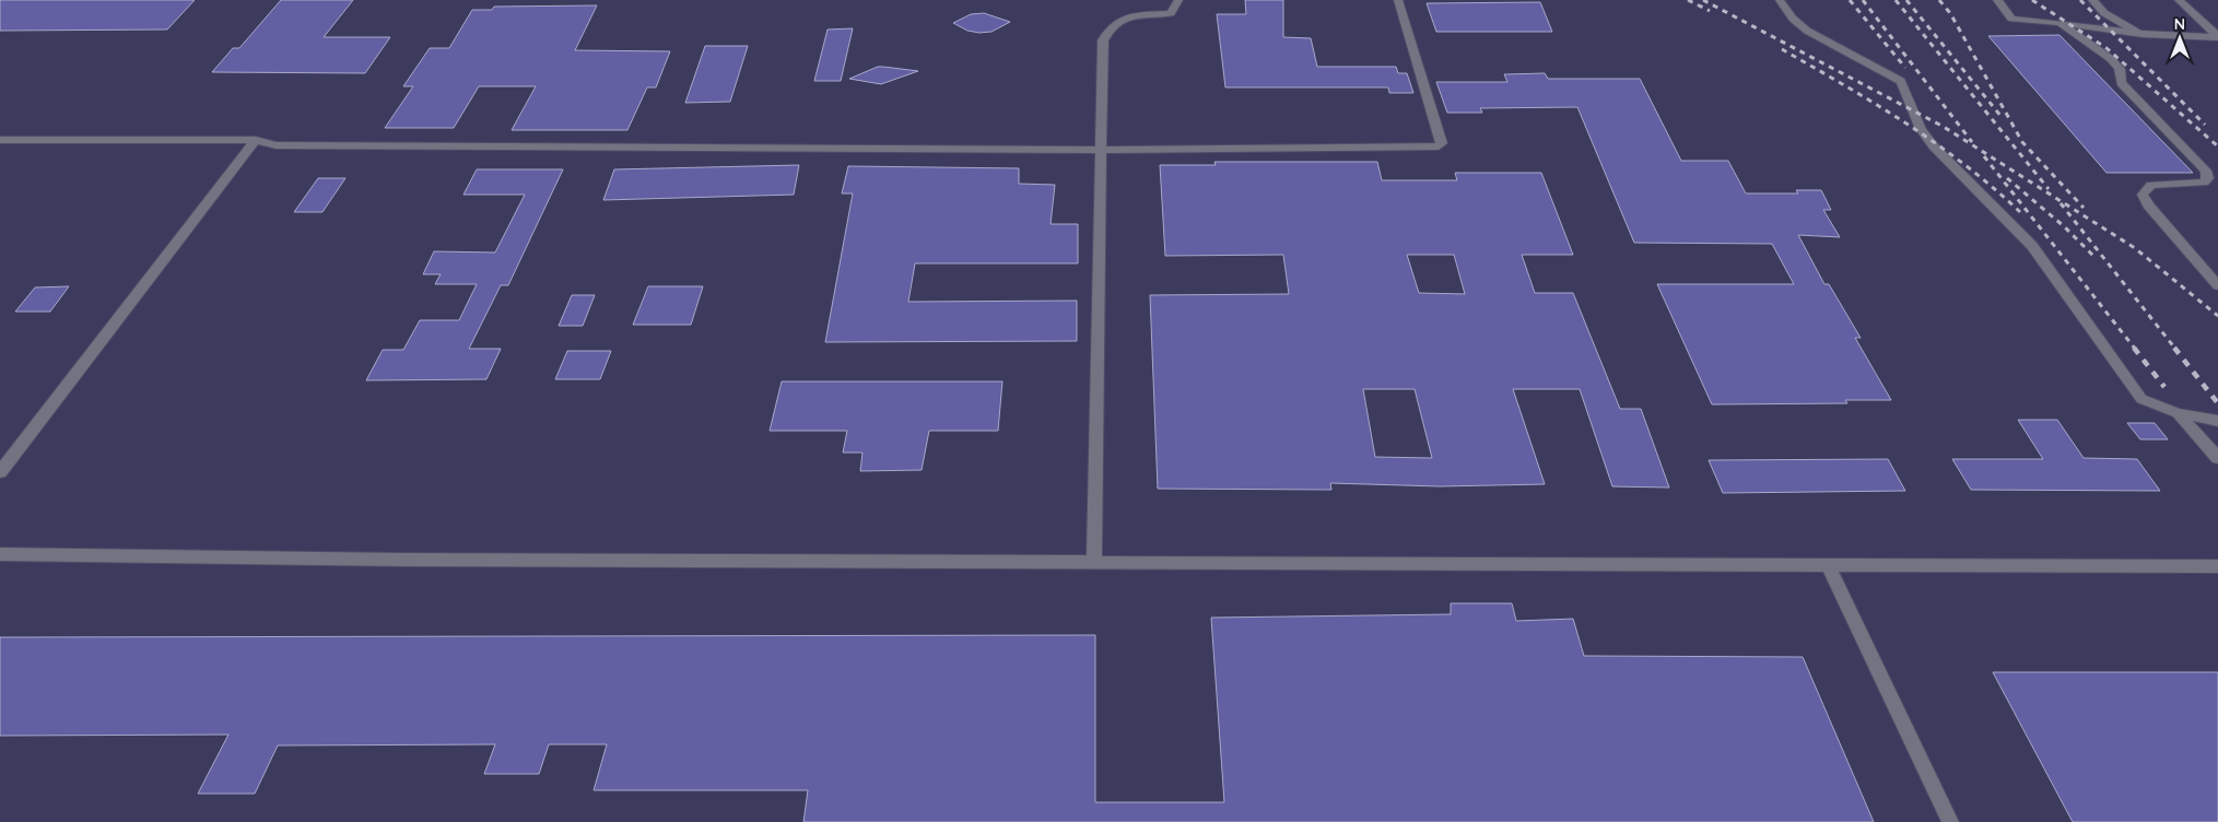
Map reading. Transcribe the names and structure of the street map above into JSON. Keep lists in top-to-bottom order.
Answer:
{
  "north": "top"
}
